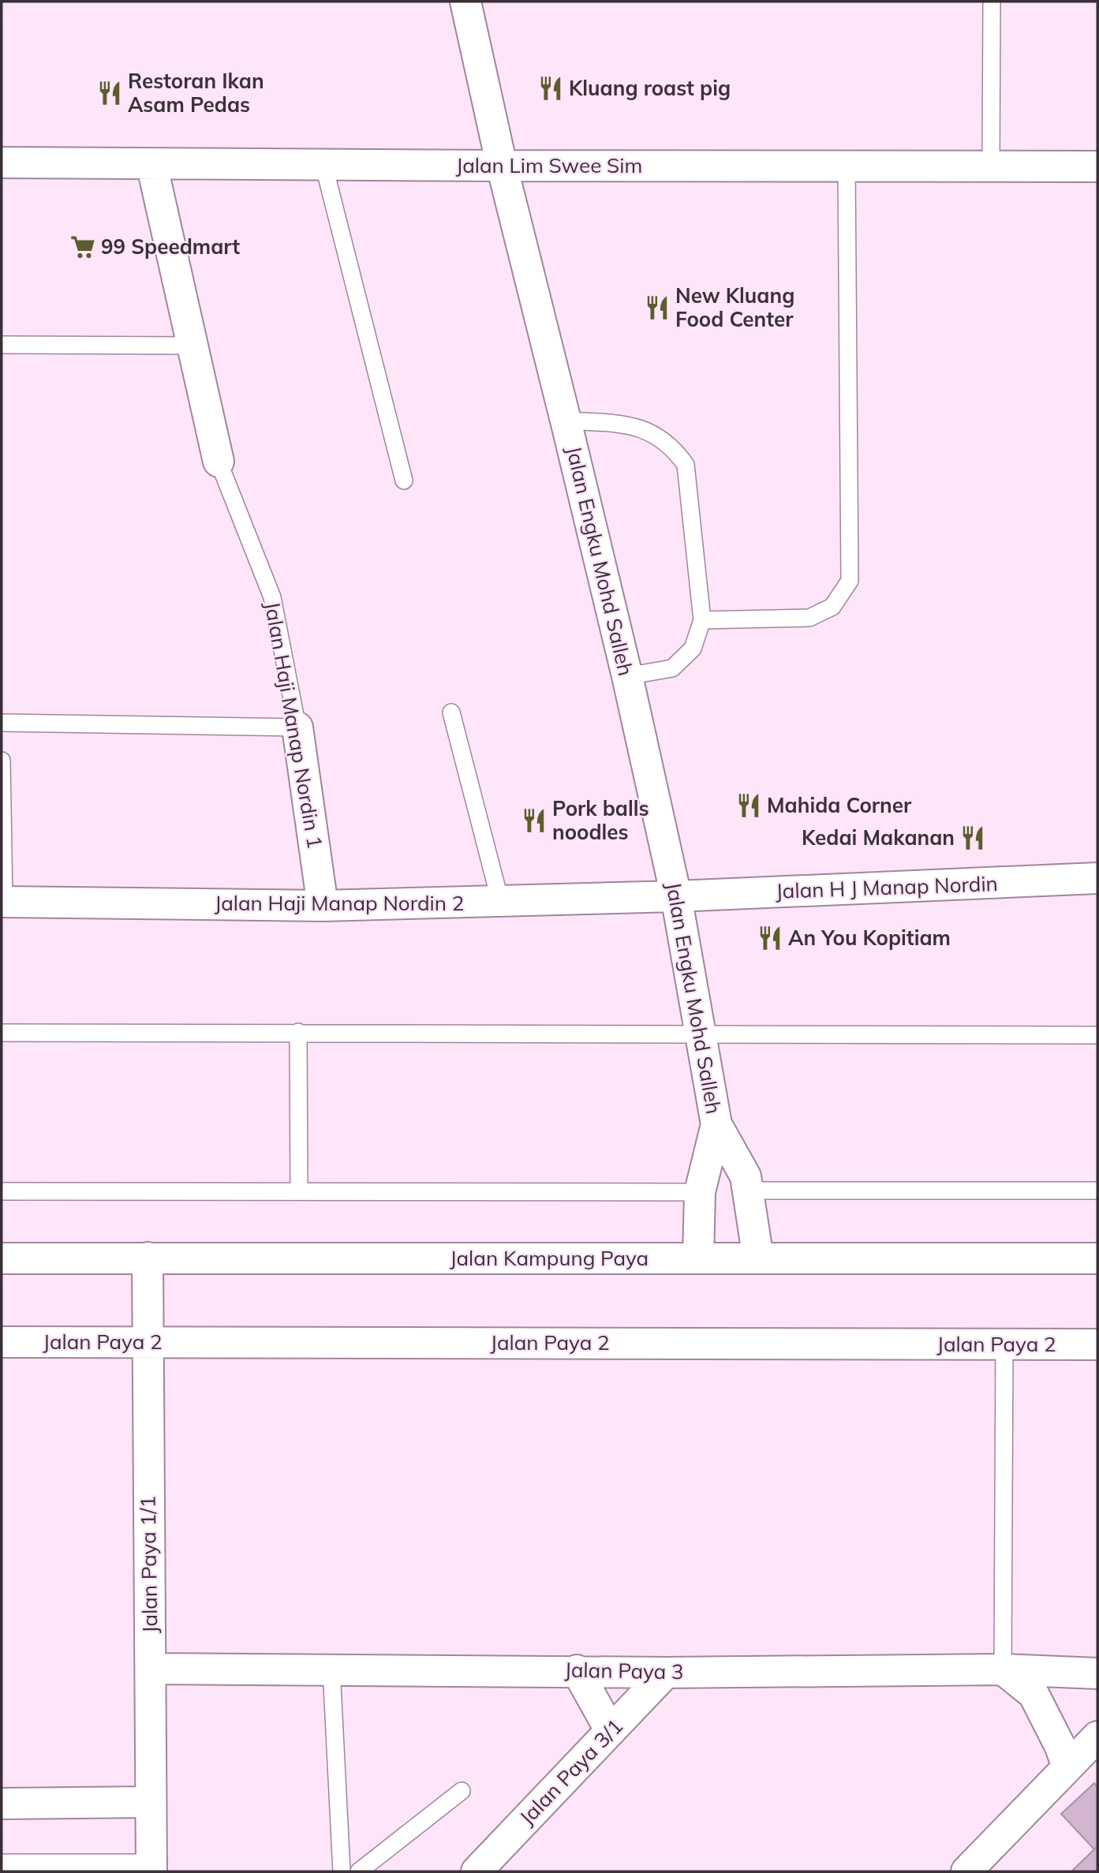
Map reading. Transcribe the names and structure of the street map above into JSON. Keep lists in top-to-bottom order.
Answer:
{
  "streets": {
    "street": [
      "Jalan Lim Swee Sim",
      "Jalan Engku Mohd Salleh",
      "Jalan Haji Manap Nordin 1",
      "Jalan H J Manap Nordin",
      "Jalan Haji Manap Nordin 2",
      "Jalan Kampung Paya",
      "Jalan Paya 2",
      "Jalan Paya 1/1",
      "Jalan Paya 3",
      "Jalan Paya 3/1"
    ]
  },
  "crossings": [
    ["Jalan Lim Swee Sim", "Jalan Engku Mohd Salleh"],
    ["Jalan Lim Swee Sim", "Jalan Haji Manap Nordin 1"],
    ["Jalan Engku Mohd Salleh", "Jalan H J Manap Nordin"],
    ["Jalan Engku Mohd Salleh", "Jalan Haji Manap Nordin 2"],
    ["Jalan Engku Mohd Salleh", "Jalan Kampung Paya"],
    ["Jalan Haji Manap Nordin 1", "Jalan Haji Manap Nordin 2"],
    ["Jalan H J Manap Nordin", "Jalan Haji Manap Nordin 2"],
    ["Jalan Kampung Paya", "Jalan Paya 1/1"],
    ["Jalan Paya 2", "Jalan Paya 1/1"],
    ["Jalan Paya 1/1", "Jalan Paya 3"],
    ["Jalan Paya 3", "Jalan Paya 3/1"]
  ],
  "places": {
    "restaurant": [
      "Kluang roast pig",
      "Restoran Ikan Asam Pedas",
      "New Kluang Food Center",
      "Mahida Corner",
      "Pork balls noodles",
      "Kedai Makanan",
      "An You Kopitiam"
    ],
    "supermarket": ["99 Speedmart"]
  }
}
